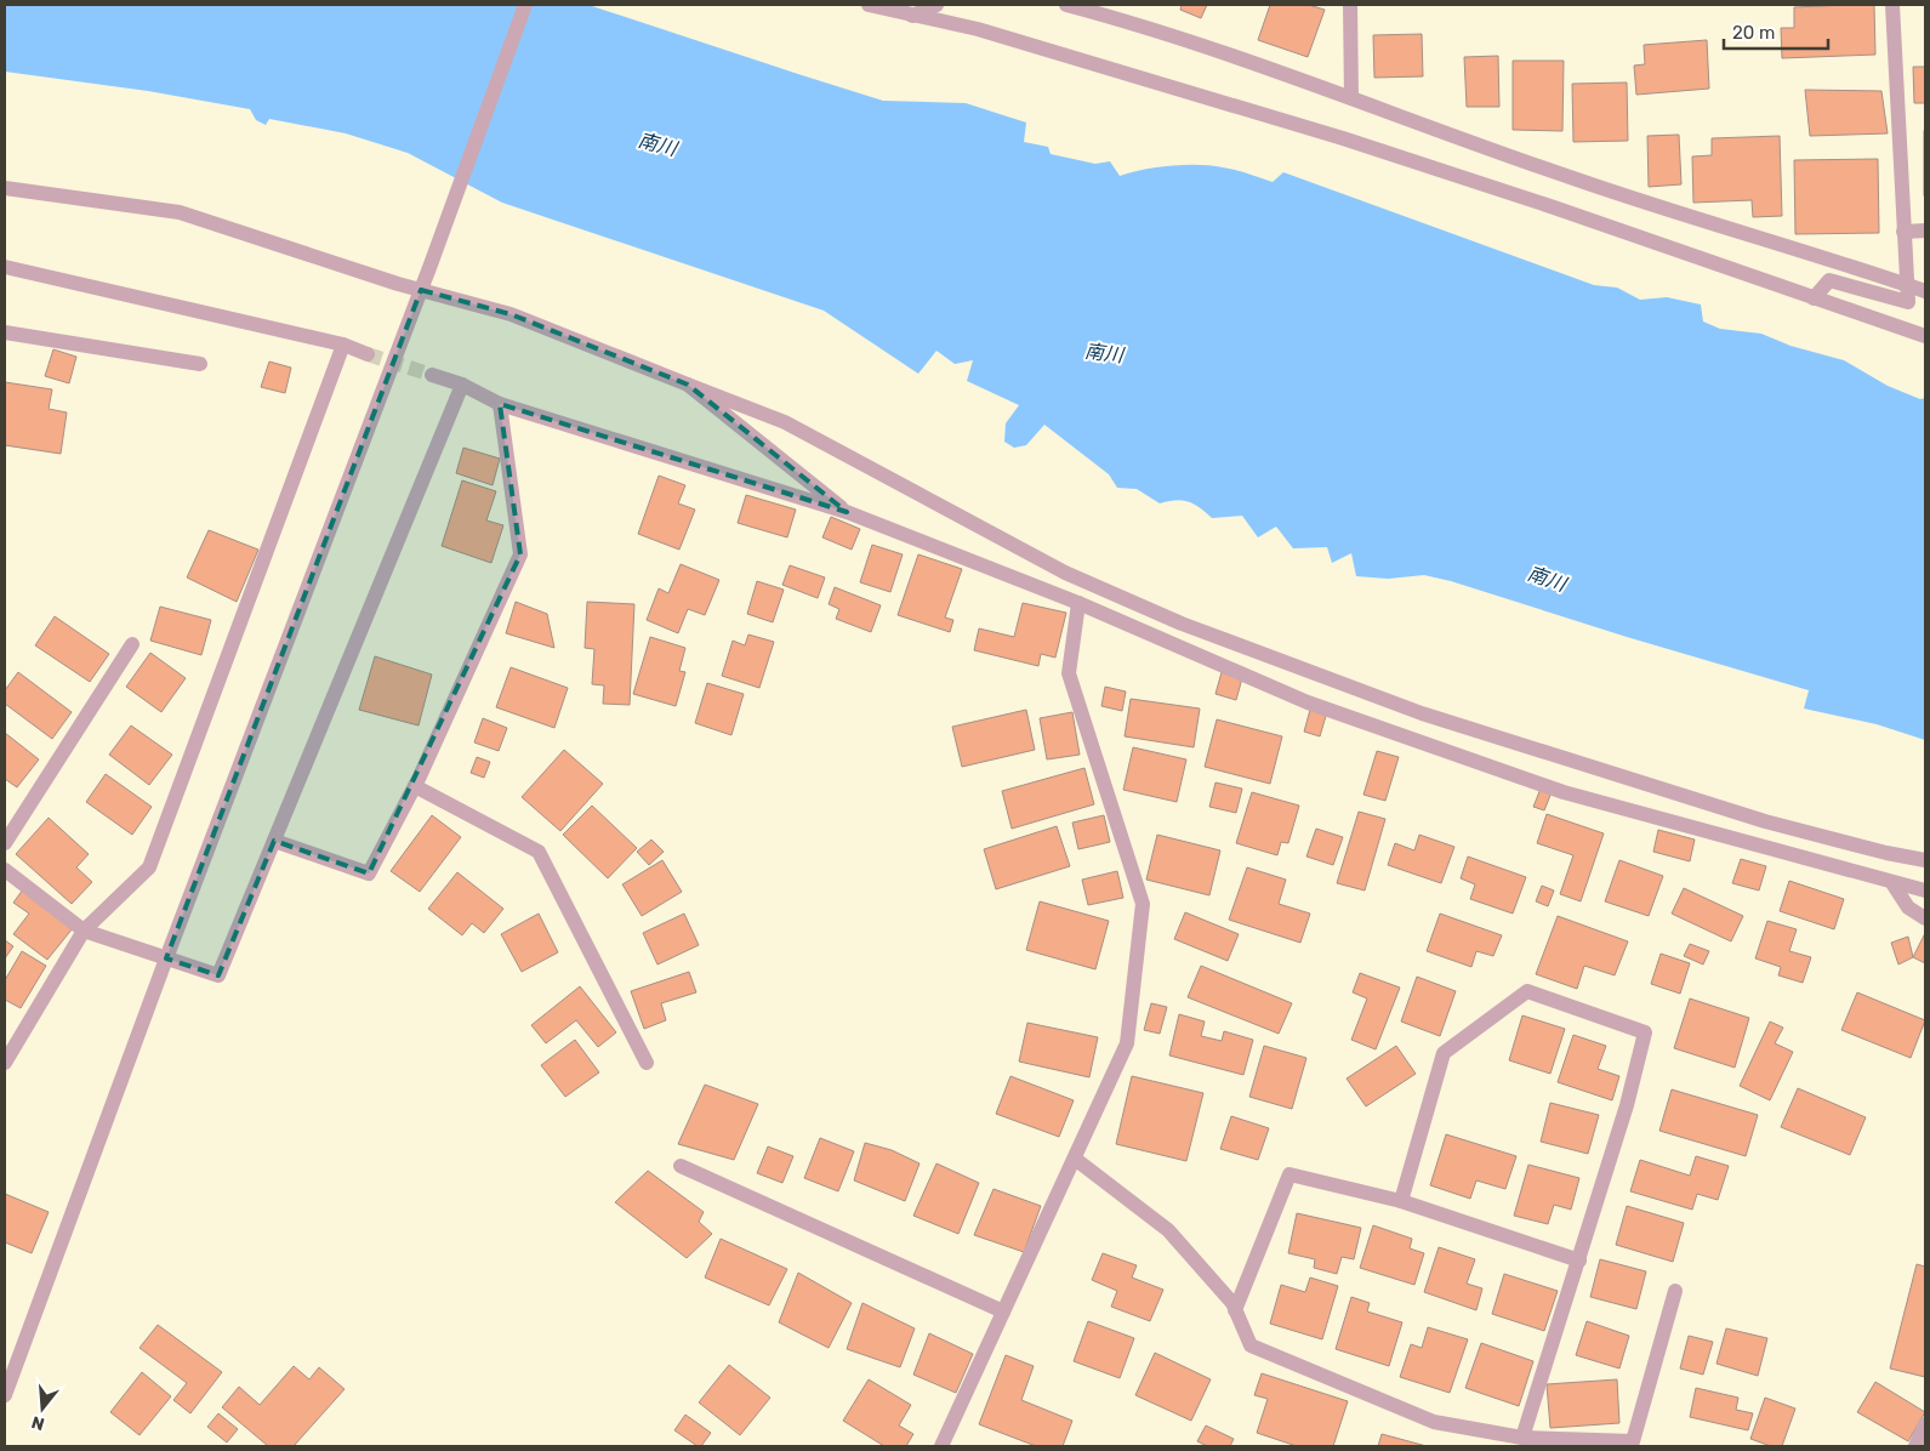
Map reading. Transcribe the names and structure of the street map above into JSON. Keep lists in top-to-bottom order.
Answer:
{
  "water": ["南川"],
  "scale_bar": "20 m",
  "north": "bottom"
}
